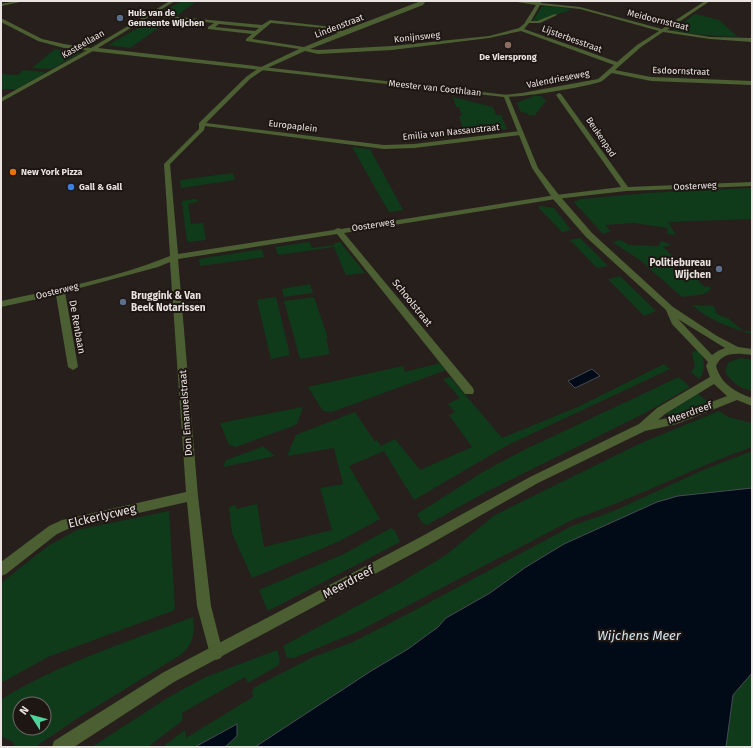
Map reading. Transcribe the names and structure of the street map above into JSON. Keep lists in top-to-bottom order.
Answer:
{
  "streets": {
    "street": [
      "Meidoornstraat",
      "Lindenstraat",
      "Konijnsweg",
      "Lijsterbesstraat",
      "Kasteellaan",
      "Esdoornstraat",
      "Valendrieseweg",
      "Meester van Coothlaan",
      "Europaplein",
      "Emilia van Nassaustraat",
      "Beukenpad",
      "Oosterweg",
      "Schoolstraat",
      "De Renbaan",
      "Don Emanuelstraat",
      "Meerdreef",
      "Elckerlycweg"
    ]
  },
  "crossings": [
    ["Meidoornstraat", "Konijnsweg"],
    ["Meidoornstraat", "Valendrieseweg"],
    ["Lindenstraat", "Konijnsweg"],
    ["Lindenstraat", "Meester van Coothlaan"],
    ["Konijnsweg", "Lijsterbesstraat"],
    ["Lijsterbesstraat", "Valendrieseweg"],
    ["Kasteellaan", "Meester van Coothlaan"],
    ["Esdoornstraat", "Valendrieseweg"],
    ["Valendrieseweg", "Meester van Coothlaan"],
    ["Europaplein", "Emilia van Nassaustraat"],
    ["Europaplein", "Don Emanuelstraat"],
    ["Beukenpad", "Oosterweg"],
    ["Oosterweg", "Schoolstraat"],
    ["Oosterweg", "De Renbaan"],
    ["Oosterweg", "Don Emanuelstraat"],
    ["Don Emanuelstraat", "Meerdreef"],
    ["Don Emanuelstraat", "Elckerlycweg"]
  ],
  "water": ["Wijchens Meer"],
  "places": [
    "Huis van de Gemeente Wijchen",
    "De Viersprong",
    "New York Pizza",
    "Gall & Gall",
    "Politiebureau Wijchen",
    "Bruggink & Van Beek Notarissen"
  ],
  "north": "top left"
}
